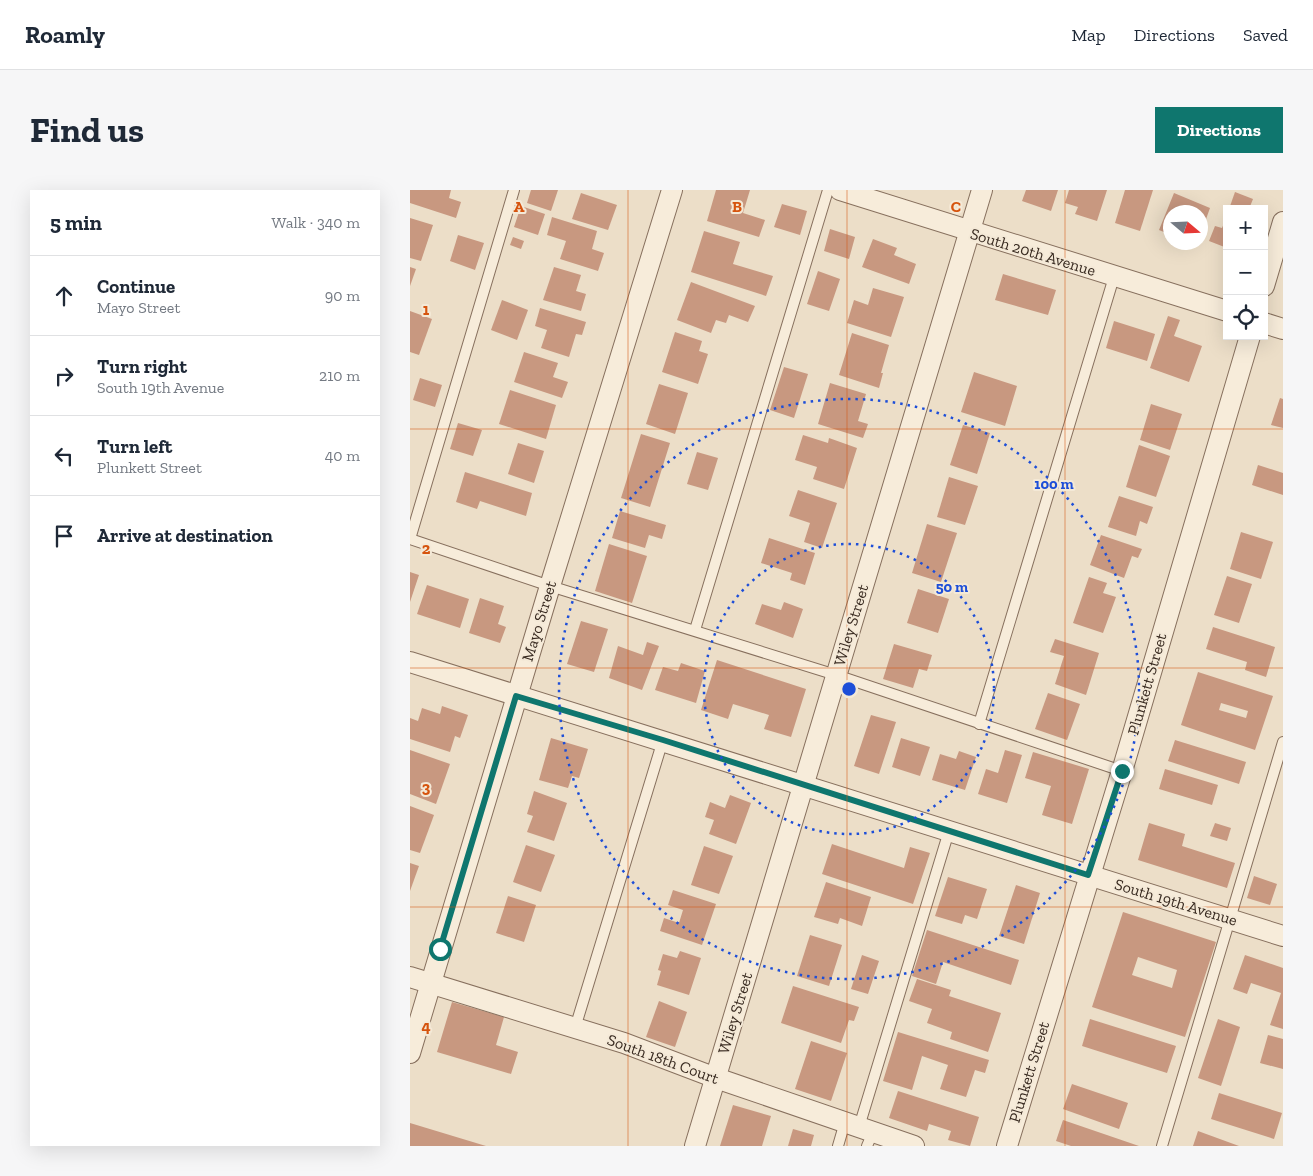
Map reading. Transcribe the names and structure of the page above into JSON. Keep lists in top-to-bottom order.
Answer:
{
  "streets": {
    "street": [
      "South 20th Avenue",
      "Mayo Street",
      "Wiley Street",
      "Plunkett Street",
      "South 19th Avenue",
      "South 18th Court"
    ]
  },
  "crossings": [
    ["South 20th Avenue", "Wiley Street"],
    ["Mayo Street", "South 19th Avenue"],
    ["Mayo Street", "South 18th Court"],
    ["Wiley Street", "South 19th Avenue"],
    ["Wiley Street", "South 18th Court"],
    ["Plunkett Street", "South 19th Avenue"]
  ],
  "north": "right",
  "page": {
    "header": "Roamly",
    "nav": ["Map", "Directions", "Saved"],
    "buttons": "Directions",
    "title": "Find us",
    "heading": ["5 min", "Walk · 340 m"],
    "map_buttons": ["+", "−"],
    "list": [
      ["Continue", "Mayo Street", "90 m"],
      ["Turn right", "South 19th Avenue", "210 m"],
      ["Turn left", "Plunkett Street", "40 m"],
      "Arrive at destination"
    ]
  },
  "grid": {
    "columns": ["A", "B", "C"],
    "rows": [
      "1",
      "2",
      "3",
      "4"
    ]
  },
  "rings": ["100 m", "50 m"]
}
